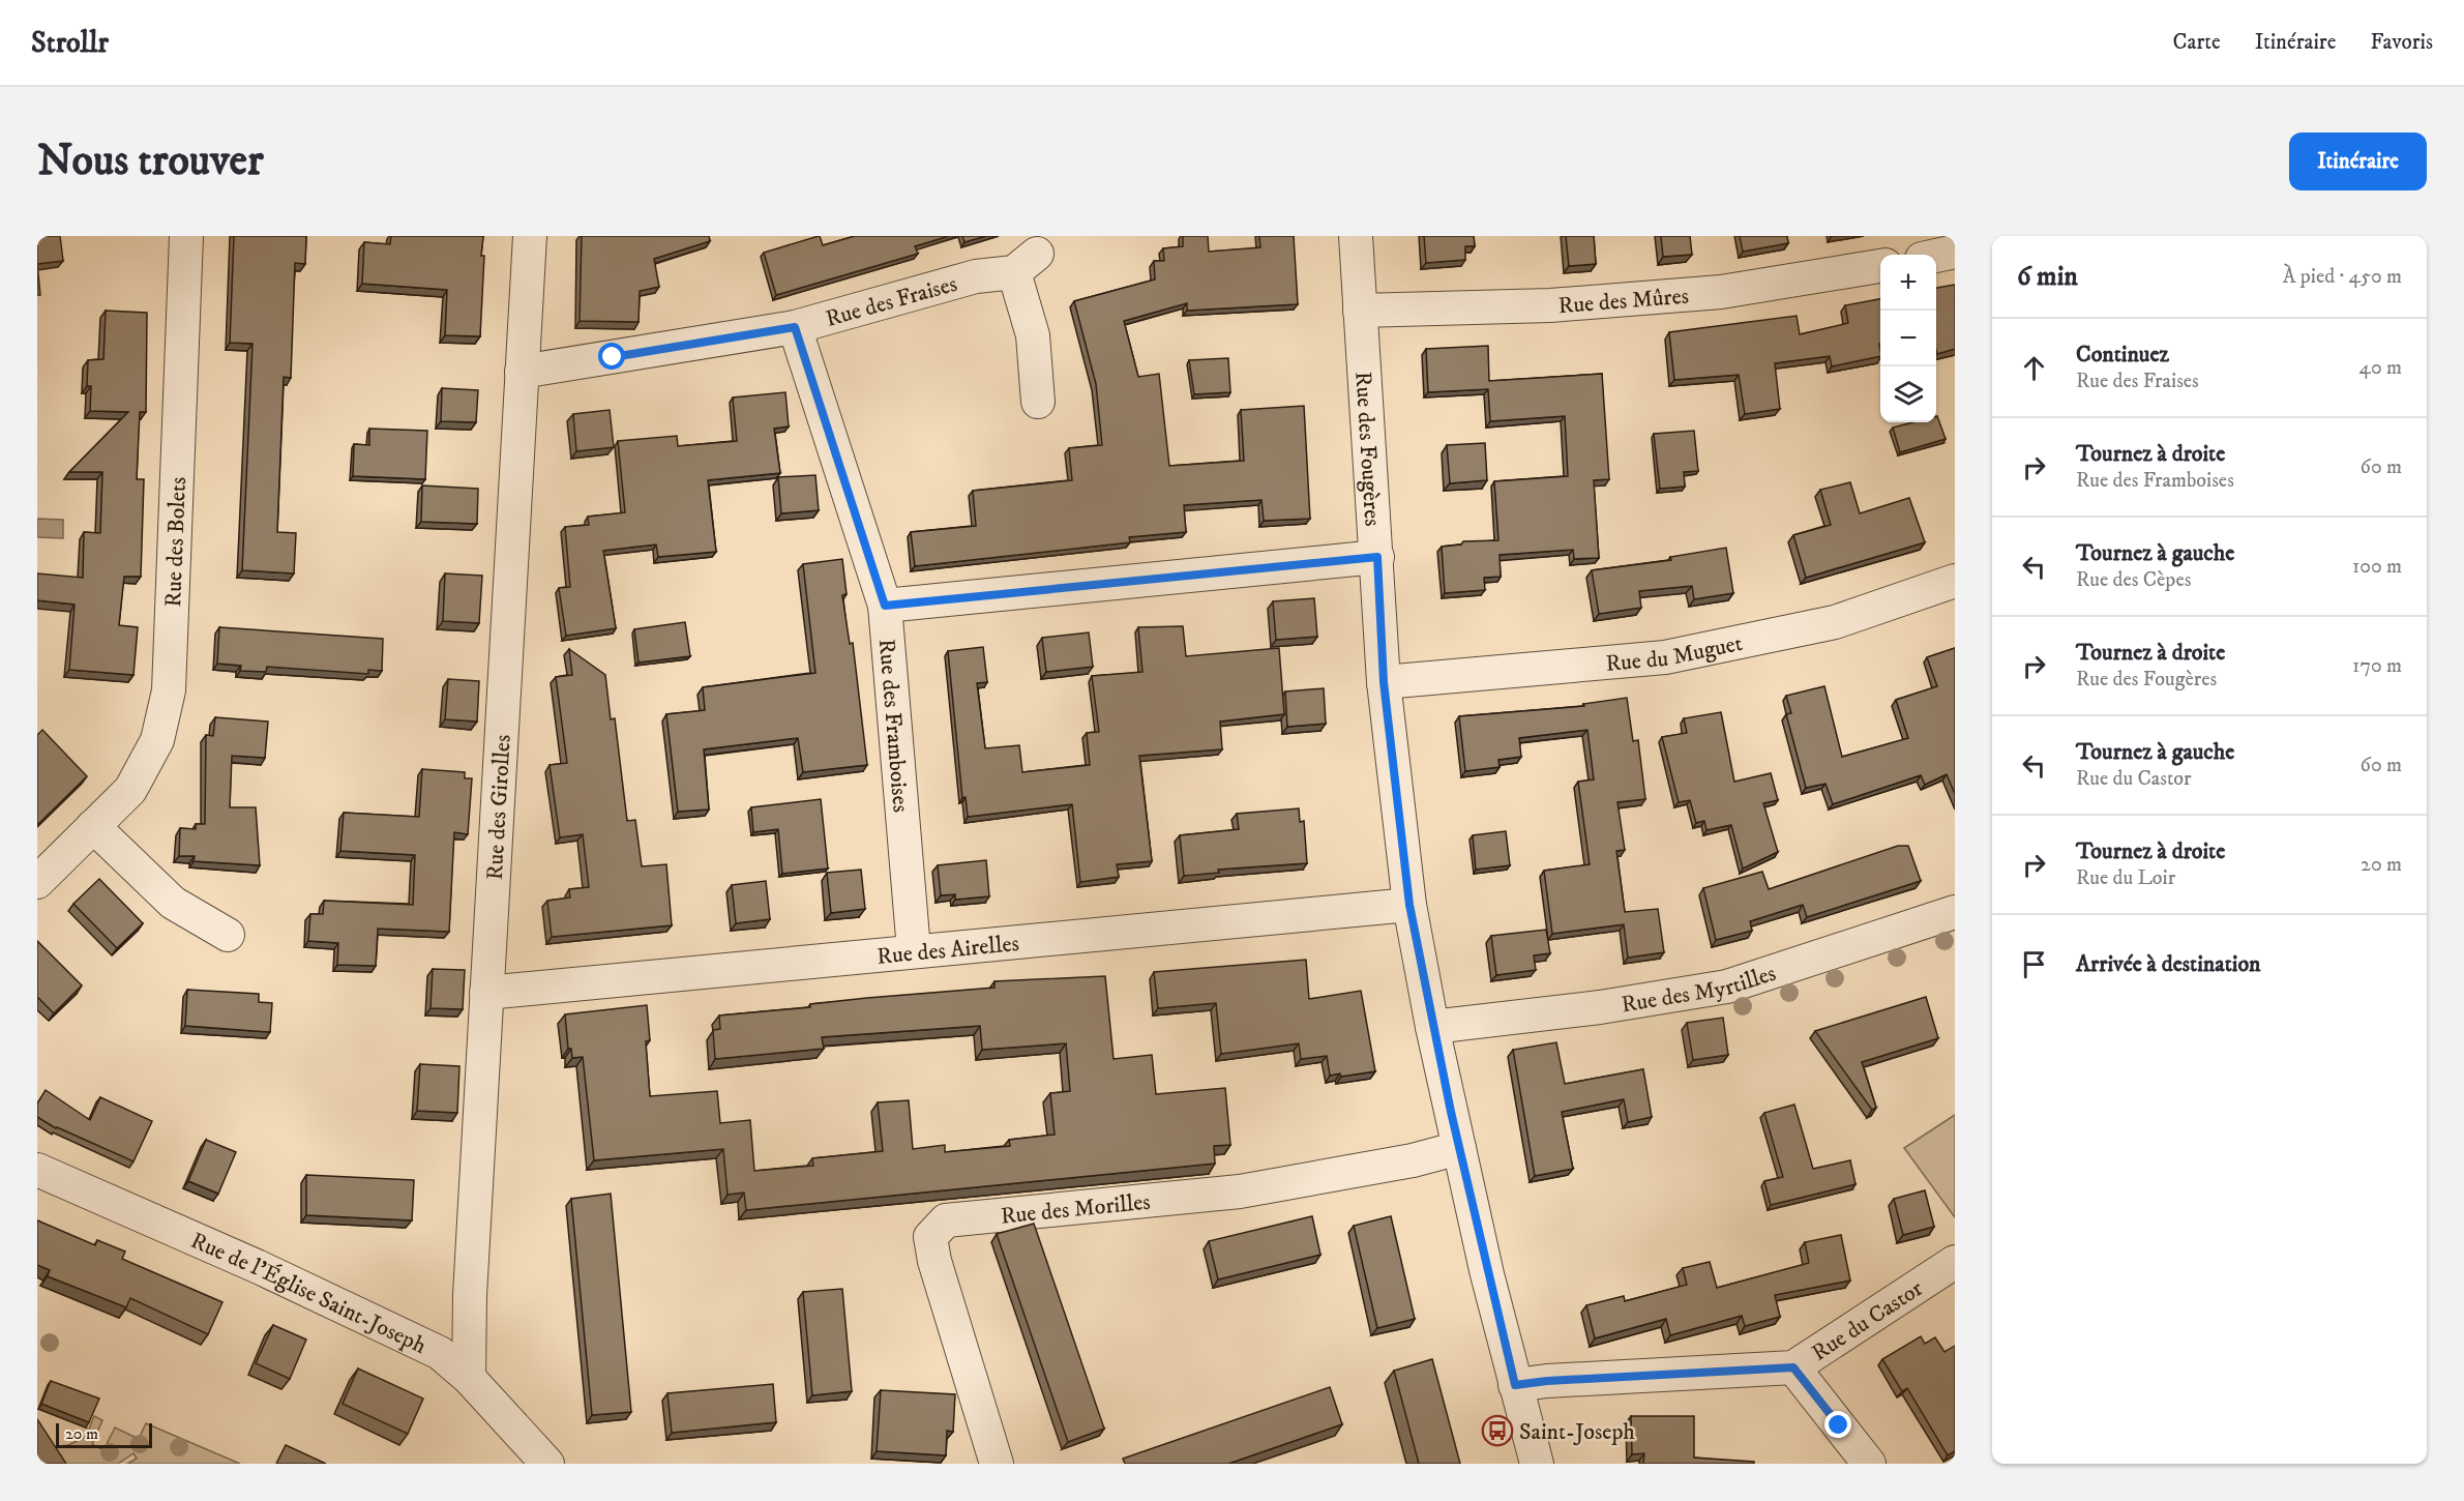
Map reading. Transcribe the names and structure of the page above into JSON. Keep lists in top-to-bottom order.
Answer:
{
  "streets": {
    "street": [
      "Rue des Mûres",
      "Rue des Fraises",
      "Rue des Fougères",
      "Rue des Bolets",
      "Rue du Muguet",
      "Rue des Framboises",
      "Rue des Girolles",
      "Rue des Airelles",
      "Rue des Myrtilles",
      "Rue des Morilles",
      "Rue de l'Église Saint-Joseph",
      "Rue du Castor"
    ]
  },
  "crossings": [
    ["Rue des Mûres", "Rue des Fougères"],
    ["Rue des Fraises", "Rue des Framboises"],
    ["Rue des Fraises", "Rue des Girolles"],
    ["Rue des Fougères", "Rue du Muguet"],
    ["Rue des Fougères", "Rue des Airelles"],
    ["Rue des Fougères", "Rue des Myrtilles"],
    ["Rue des Fougères", "Rue des Morilles"],
    ["Rue des Fougères", "Rue du Castor"],
    ["Rue des Framboises", "Rue des Airelles"],
    ["Rue des Girolles", "Rue des Airelles"],
    ["Rue des Girolles", "Rue de l'Église Saint-Joseph"]
  ],
  "places": {
    "bus stop": ["Saint-Joseph"]
  },
  "scale_bar": "20 m",
  "page": {
    "header": "Strollr",
    "nav": ["Carte", "Itinéraire", "Favoris"],
    "buttons": "Itinéraire",
    "title": "Nous trouver",
    "heading": ["6 min", "À pied · 450 m"],
    "map_buttons": ["+", "−"],
    "list": [
      ["Continuez", "Rue des Fraises", "40 m"],
      ["Tournez à droite", "Rue des Framboises", "60 m"],
      ["Tournez à gauche", "Rue des Cèpes", "100 m"],
      ["Tournez à droite", "Rue des Fougères", "170 m"],
      ["Tournez à gauche", "Rue du Castor", "60 m"],
      ["Tournez à droite", "Rue du Loir", "20 m"],
      "Arrivée à destination"
    ],
    "scale": "20 m"
  }
}
